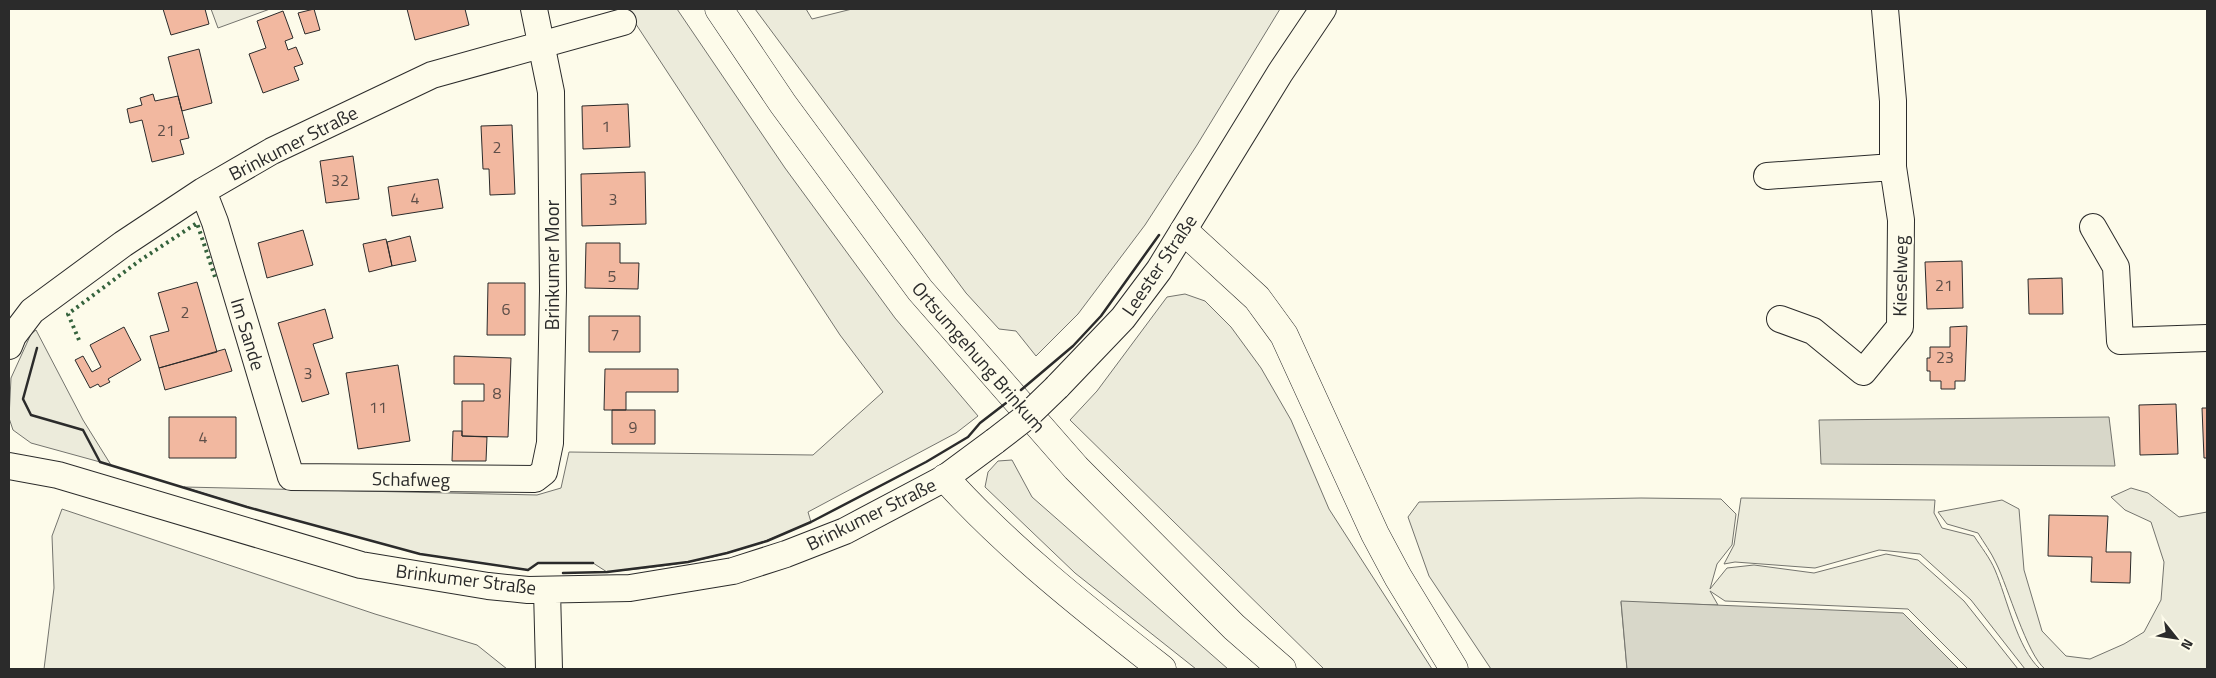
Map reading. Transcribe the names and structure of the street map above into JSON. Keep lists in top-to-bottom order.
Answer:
{
  "streets": {
    "highway": ["Ortsumgehung Brinkum"],
    "street": [
      "Brinkumer Straße",
      "Brinkumer Moor",
      "Leester Straße",
      "Kieselweg",
      "Im Sande",
      "Schafweg"
    ]
  },
  "crossings": [
    ["Brinkumer Straße", "Brinkumer Moor"],
    ["Brinkumer Straße", "Leester Straße"],
    ["Brinkumer Straße", "Im Sande"],
    ["Brinkumer Moor", "Schafweg"],
    ["Im Sande", "Schafweg"]
  ],
  "house_numbers": [
    "1",
    "21",
    "2",
    "32",
    "4",
    "3",
    "5",
    "21",
    "6",
    "2",
    "7",
    "23",
    "3",
    "8",
    "11",
    "9",
    "4"
  ],
  "north": "bottom right"
}
